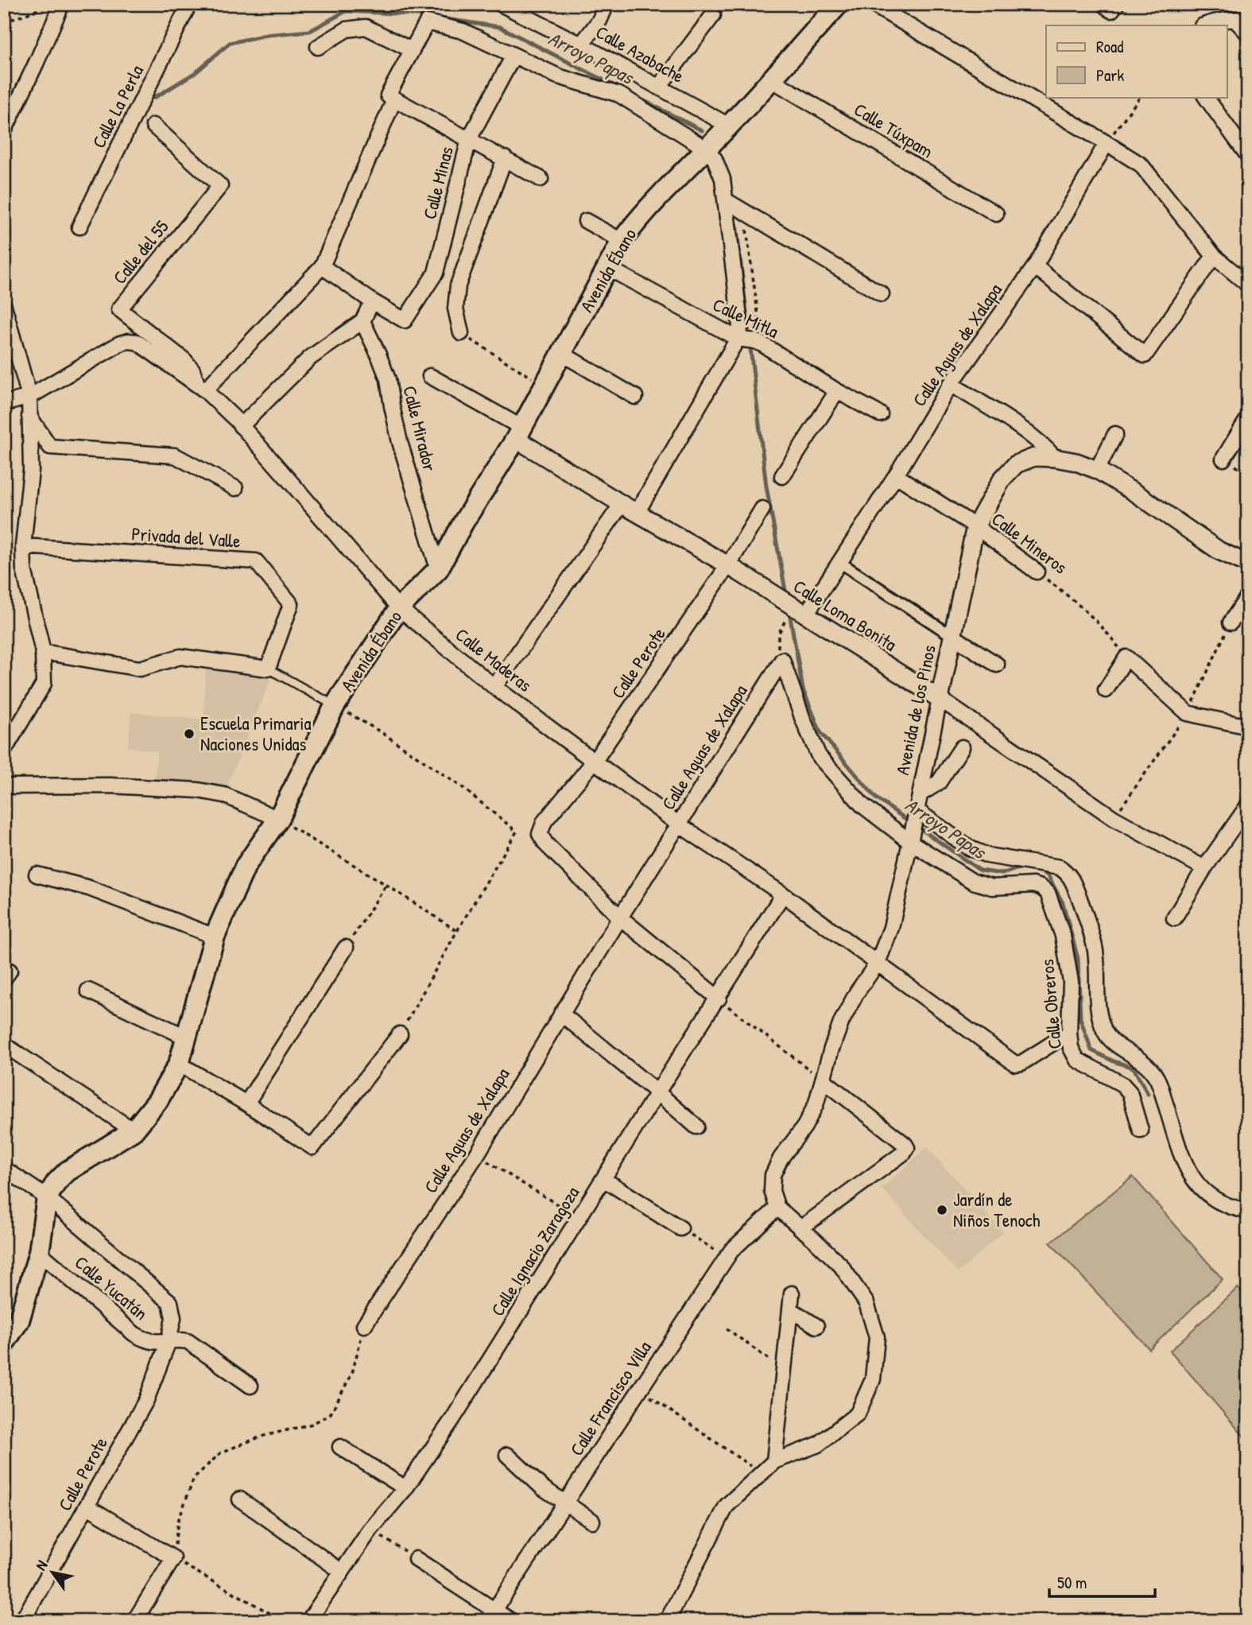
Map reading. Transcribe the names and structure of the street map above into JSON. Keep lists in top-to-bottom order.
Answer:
{
  "streets": {
    "main road": ["Avenida Ébano"],
    "street": [
      "Calle Azabache",
      "Calle La Perla",
      "Calle Túxpam",
      "Calle Minas",
      "Calle del 55",
      "Calle Mitla",
      "Calle Aguas de Xalapa",
      "Calle Mirador",
      "Privada del Valle",
      "Calle Mineros",
      "Calle Loma Bonita",
      "Calle Maderas",
      "Calle Perote",
      "Avenida de los Pinos",
      "Calle Obreros",
      "Calle Ignacio Zaragoza",
      "Calle Yucatán",
      "Calle Francisco Villa"
    ]
  },
  "crossings": [
    ["Calle Azabache", "Avenida Ébano"],
    ["Calle Túxpam", "Avenida Ébano"],
    ["Calle del 55", "Calle Maderas"],
    ["Avenida Ébano", "Calle Mitla"],
    ["Avenida Ébano", "Calle Mirador"],
    ["Avenida Ébano", "Calle Loma Bonita"],
    ["Avenida Ébano", "Calle Maderas"],
    ["Avenida Ébano", "Calle Perote"],
    ["Avenida Ébano", "Calle Yucatán"],
    ["Calle Aguas de Xalapa", "Calle Mineros"],
    ["Calle Aguas de Xalapa", "Calle Loma Bonita"],
    ["Calle Aguas de Xalapa", "Calle Maderas"],
    ["Calle Aguas de Xalapa", "Calle Perote"],
    ["Calle Aguas de Xalapa", "Calle Obreros"],
    ["Calle Mineros", "Avenida de los Pinos"],
    ["Calle Loma Bonita", "Calle Perote"],
    ["Calle Loma Bonita", "Avenida de los Pinos"],
    ["Calle Maderas", "Calle Perote"],
    ["Calle Maderas", "Avenida de los Pinos"],
    ["Calle Maderas", "Calle Obreros"],
    ["Calle Maderas", "Calle Ignacio Zaragoza"],
    ["Calle Perote", "Calle Yucatán"],
    ["Avenida de los Pinos", "Calle Obreros"],
    ["Avenida de los Pinos", "Calle Francisco Villa"]
  ],
  "water": ["Arroyo Papas"],
  "places": ["Escuela Primaria Naciones Unidas", "Jardín de Niños Tenoch"],
  "legend": ["Road", "Park"],
  "scale_bar": "50 m",
  "north": "top left"
}
